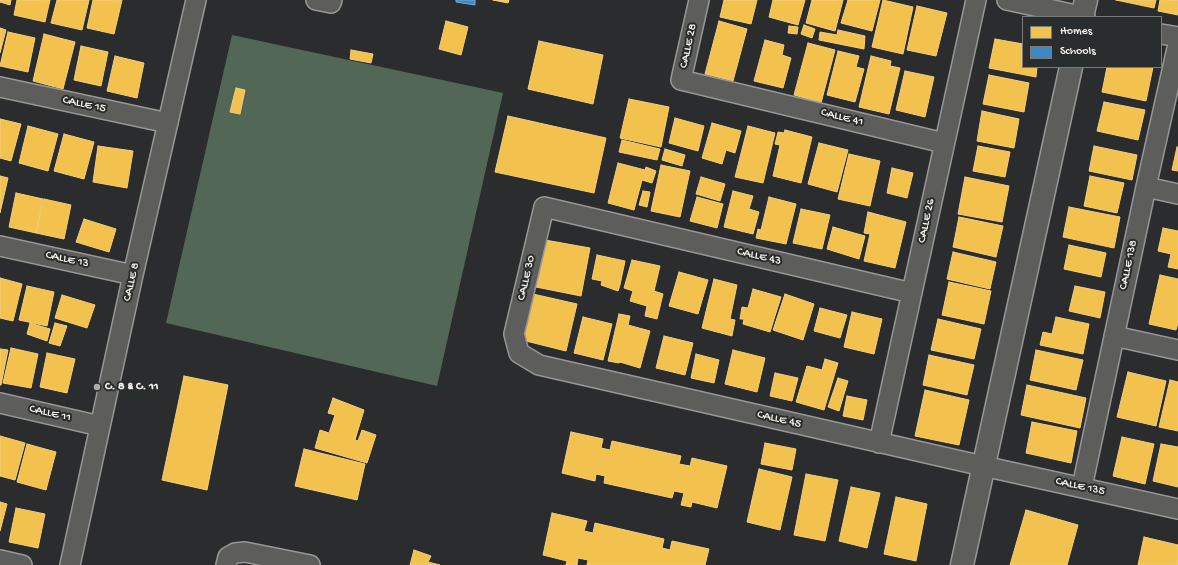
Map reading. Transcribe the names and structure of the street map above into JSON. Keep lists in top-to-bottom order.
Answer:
{
  "streets": {
    "street": [
      "CALLE 28",
      "CALLE 15",
      "CALLE 41",
      "CALLE 26",
      "CALLE 43",
      "CALLE 13",
      "CALLE 138",
      "CALLE 30",
      "CALLE 8",
      "CALLE 11",
      "CALLE 45",
      "CALLE 135"
    ]
  },
  "crossings": [
    ["CALLE 28", "CALLE 41"],
    ["CALLE 15", "CALLE 8"],
    ["CALLE 41", "CALLE 26"],
    ["CALLE 26", "CALLE 43"],
    ["CALLE 26", "CALLE 45"],
    ["CALLE 43", "CALLE 30"],
    ["CALLE 13", "CALLE 8"],
    ["CALLE 138", "CALLE 135"],
    ["CALLE 30", "CALLE 45"],
    ["CALLE 8", "CALLE 11"],
    ["CALLE 45", "CALLE 135"]
  ],
  "places": ["C. 8 & C. 11"],
  "legend": ["Homes", "Schools"]
}
